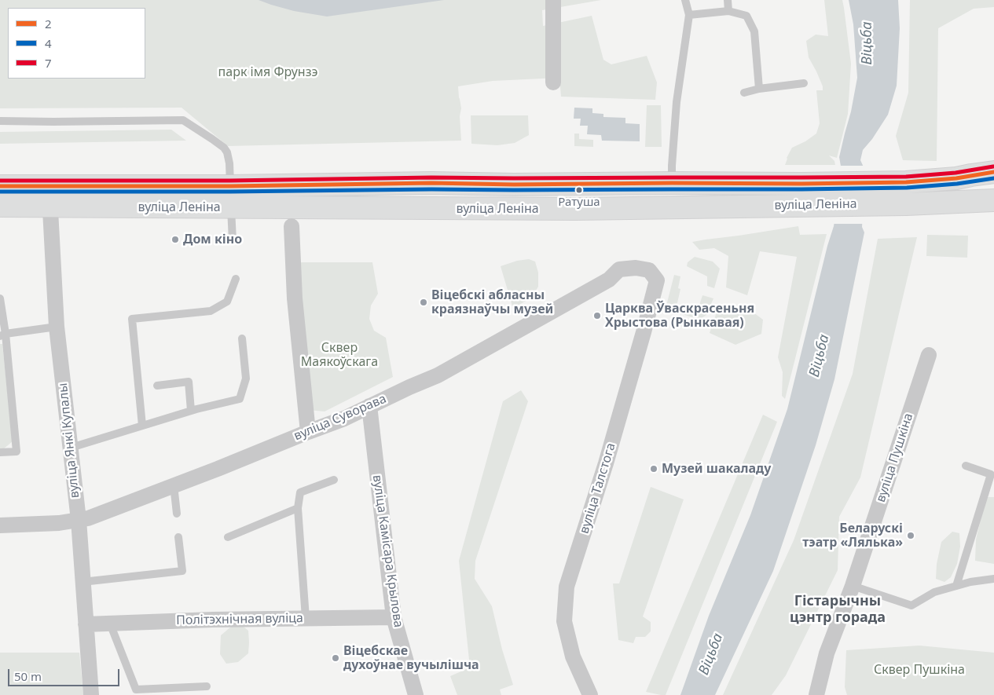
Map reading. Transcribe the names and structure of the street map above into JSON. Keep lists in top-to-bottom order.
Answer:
{
  "streets": {
    "main road": ["вуліца Леніна"],
    "street": [
      "вуліца Суворава",
      "вуліца Янкі Купалы",
      "вуліца Пушкіна",
      "вуліца Талстога",
      "вуліца Камісара Крылова",
      "Політэхнічная вуліца"
    ]
  },
  "crossings": [
    ["вуліца Леніна", "вуліца Янкі Купалы"],
    ["вуліца Суворава", "вуліца Янкі Купалы"],
    ["вуліца Суворава", "вуліца Талстога"],
    ["вуліца Суворава", "вуліца Камісара Крылова"],
    ["вуліца Янкі Купалы", "Політэхнічная вуліца"],
    ["вуліца Камісара Крылова", "Політэхнічная вуліца"]
  ],
  "districts": ["Гістарычны цэнтр горада"],
  "water": ["Віцьба"],
  "parks": ["парк імя Фрунзэ", "Сквер Маякоўскага", "Сквер Пушкіна"],
  "places": [
    "Ратуша",
    "Дом кіно",
    "Віцебскі абласны краязнаўчы музей",
    "Царква Ўваскрасеньня Хрыстова (Рынкавая)",
    "Музей шакаладу",
    "Беларускі тэатр «Лялька»",
    "Віцебскае духоўнае вучылішча"
  ],
  "lines": ["transit line 7", "transit line 2", "transit line 4"],
  "legend": ["2", "4", "7"],
  "scale_bar": "50 m"
}
